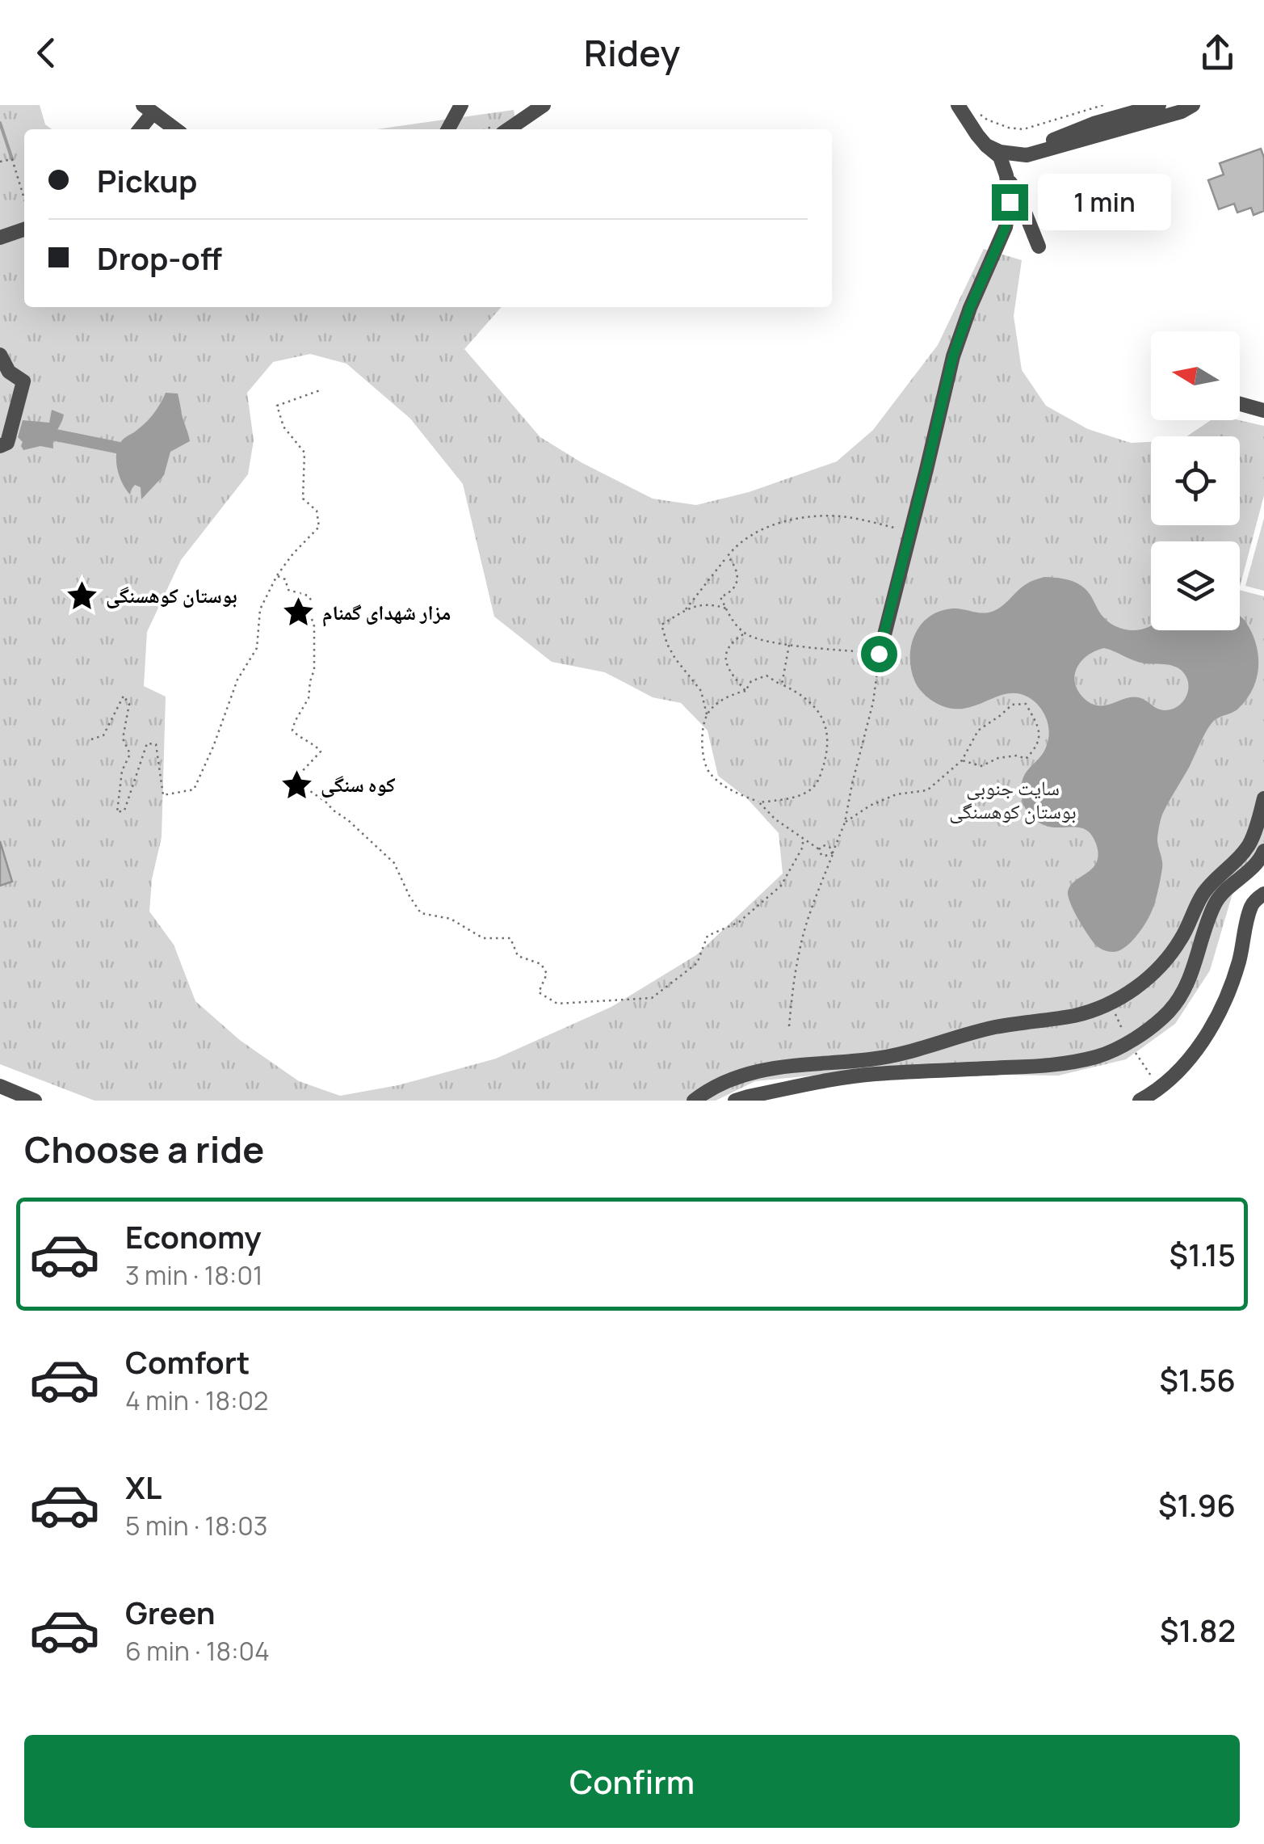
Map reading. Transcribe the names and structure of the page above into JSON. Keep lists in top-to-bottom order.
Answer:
{
  "parks": ["سایت جنوبی بوستان کوهسنگی"],
  "places": {
    "place": ["بوستان کوهسنگی", "مزار شهدای گمنام", "کوه سنگی"]
  },
  "north": "left",
  "page": {
    "header": "Ridey",
    "banner": ["Pickup", "Drop-off"],
    "bubble": "1 min",
    "heading": "Choose a ride",
    "list": [
      {
        "name": "Economy",
        "note": "3 min · 18:01",
        "value": "$1.15"
      },
      {
        "name": "Comfort",
        "note": "4 min · 18:02",
        "value": "$1.56"
      },
      {
        "name": "XL",
        "note": "5 min · 18:03",
        "value": "$1.96"
      },
      {
        "name": "Green",
        "note": "6 min · 18:04",
        "value": "$1.82"
      }
    ],
    "buttons": "Confirm"
  }
}
